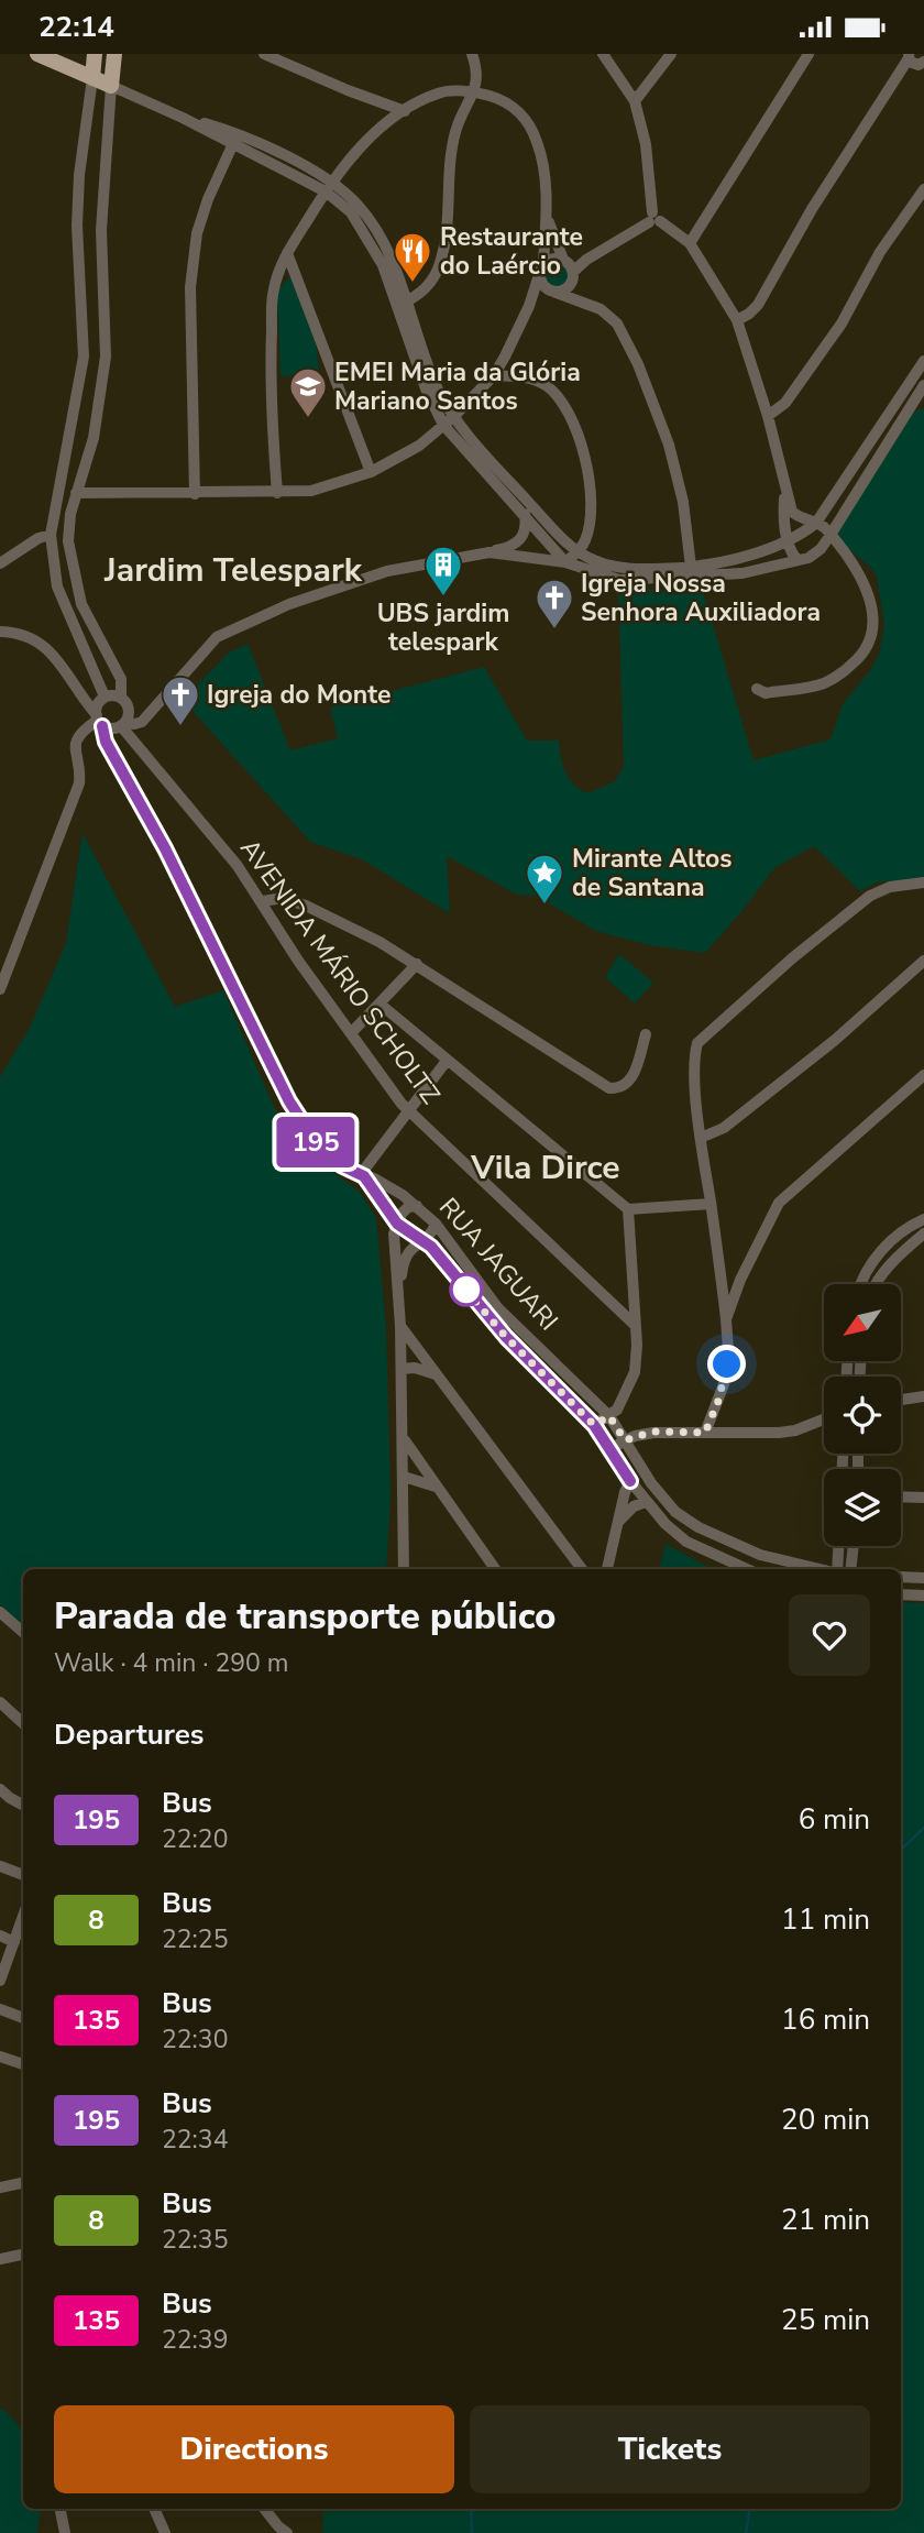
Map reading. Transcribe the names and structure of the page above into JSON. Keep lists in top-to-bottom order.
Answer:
{
  "streets": {
    "street": ["AVENIDA MÁRIO SCHOLTZ", "RUA JAGUARI"]
  },
  "crossings": [
    ["AVENIDA MÁRIO SCHOLTZ", "RUA JAGUARI"]
  ],
  "districts": ["Jardim Telespark", "Vila Dirce"],
  "places": {
    "restaurant": ["Restaurante do Laércio"],
    "school or university": ["EMEI Maria da Glória Mariano Santos"],
    "building": ["UBS jardim telespark"],
    "church": ["Igreja Nossa Senhora Auxiliadora", "Igreja do Monte"],
    "place": ["Mirante Altos de Santana"]
  },
  "lines": ["bus line 195"],
  "north": "bottom left",
  "page": {
    "status": "22:14",
    "on_map": "195",
    "heading": [
      ["Parada de transporte público", "Walk · 4 min · 290 m"],
      "Departures"
    ],
    "list": [
      {
        "mark": "195",
        "name": "Bus",
        "note": "22:20",
        "value": "6 min"
      },
      {
        "mark": "8",
        "name": "Bus",
        "note": "22:25",
        "value": "11 min"
      },
      {
        "mark": "135",
        "name": "Bus",
        "note": "22:30",
        "value": "16 min"
      },
      {
        "mark": "195",
        "name": "Bus",
        "note": "22:34",
        "value": "20 min"
      },
      {
        "mark": "8",
        "name": "Bus",
        "note": "22:35",
        "value": "21 min"
      },
      {
        "mark": "135",
        "name": "Bus",
        "note": "22:39",
        "value": "25 min"
      }
    ],
    "buttons": ["Directions", "Tickets"]
  }
}
